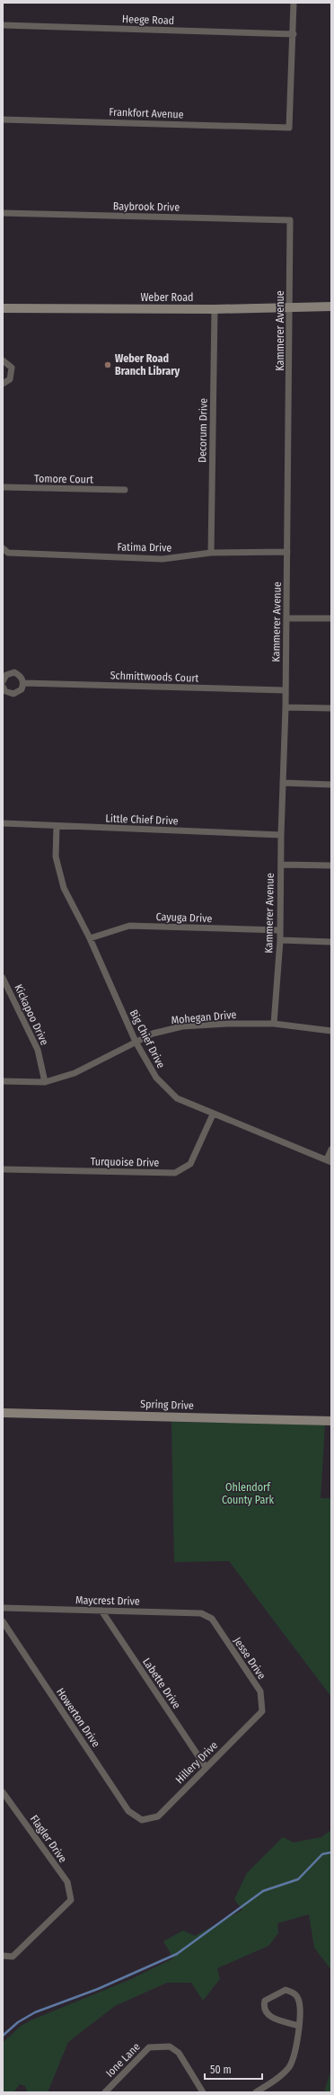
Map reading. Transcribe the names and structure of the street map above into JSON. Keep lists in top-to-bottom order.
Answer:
{
  "streets": {
    "main road": ["Weber Road", "Spring Drive"],
    "street": [
      "Heege Road",
      "Frankfort Avenue",
      "Baybrook Drive",
      "Kammerer Avenue",
      "Decorum Drive",
      "Tomore Court",
      "Fatima Drive",
      "Schmittwoods Court",
      "Little Chief Drive",
      "Cayuga Drive",
      "Kickapoo Drive",
      "Mohegan Drive",
      "Big Chief Drive",
      "Turquoise Drive",
      "Maycrest Drive",
      "Jesse Drive",
      "Labette Drive",
      "Howerton Drive",
      "Hillery Drive",
      "Flagler Drive",
      "Ione Lane"
    ]
  },
  "crossings": [
    ["Heege Road", "Frankfort Avenue"],
    ["Baybrook Drive", "Kammerer Avenue"],
    ["Weber Road", "Kammerer Avenue"],
    ["Weber Road", "Decorum Drive"],
    ["Kammerer Avenue", "Fatima Drive"],
    ["Kammerer Avenue", "Schmittwoods Court"],
    ["Kammerer Avenue", "Little Chief Drive"],
    ["Kammerer Avenue", "Cayuga Drive"],
    ["Kammerer Avenue", "Mohegan Drive"],
    ["Decorum Drive", "Fatima Drive"],
    ["Little Chief Drive", "Big Chief Drive"],
    ["Cayuga Drive", "Big Chief Drive"],
    ["Kickapoo Drive", "Mohegan Drive"],
    ["Mohegan Drive", "Big Chief Drive"],
    ["Big Chief Drive", "Turquoise Drive"],
    ["Maycrest Drive", "Jesse Drive"],
    ["Maycrest Drive", "Labette Drive"],
    ["Jesse Drive", "Hillery Drive"],
    ["Labette Drive", "Hillery Drive"],
    ["Howerton Drive", "Hillery Drive"]
  ],
  "parks": ["Ohlendorf County Park"],
  "places": ["Weber Road Branch Library"],
  "scale_bar": "50 m"
}
